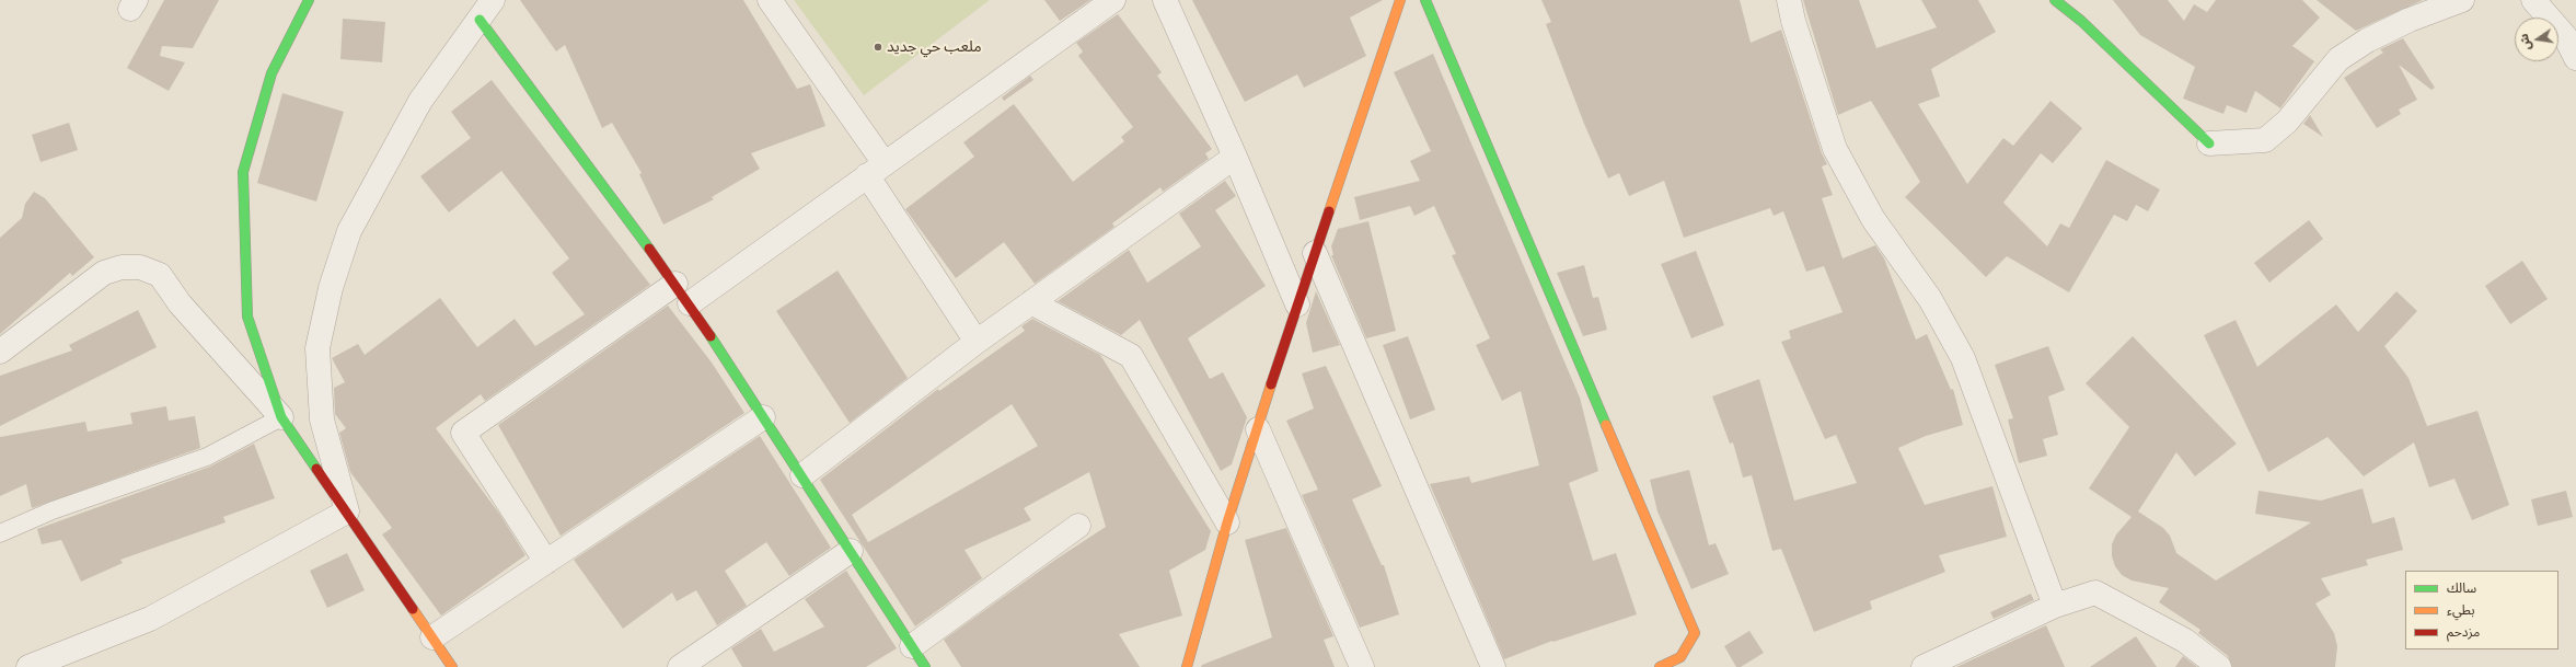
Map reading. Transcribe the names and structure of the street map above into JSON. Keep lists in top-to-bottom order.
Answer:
{
  "places": ["ملعب حي جديد"],
  "legend": ["سالك", "بطيء", "مزدحم"],
  "north": "left"
}
